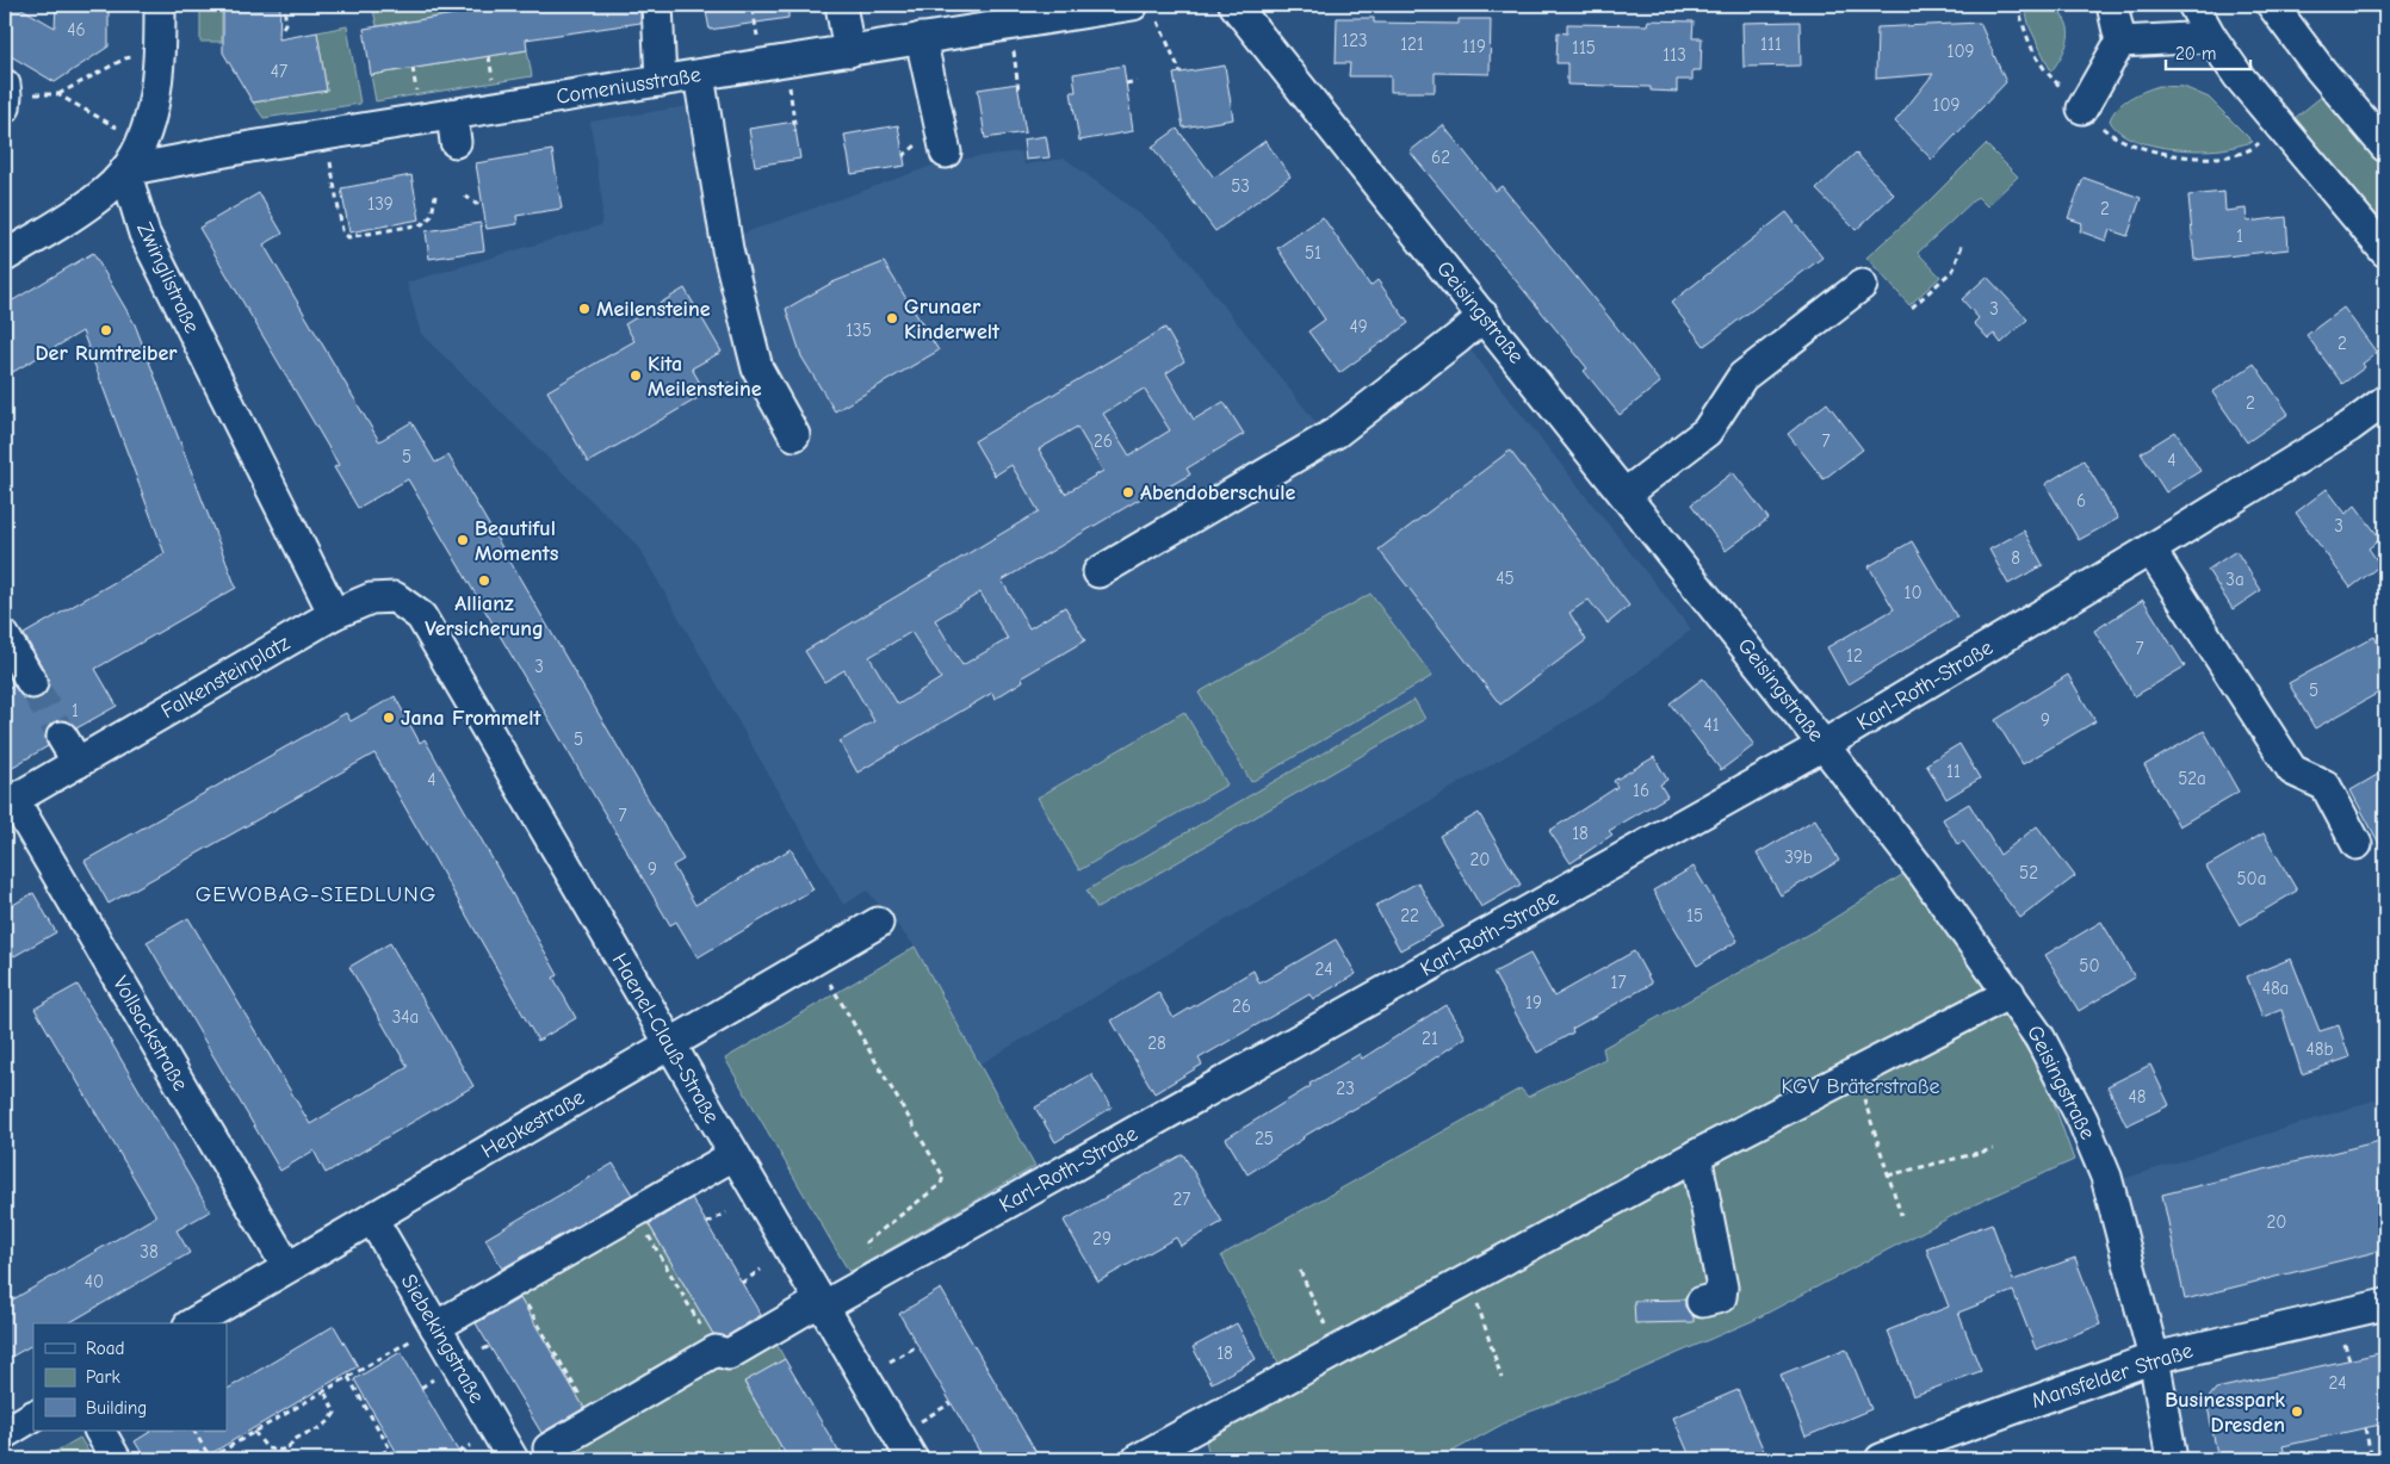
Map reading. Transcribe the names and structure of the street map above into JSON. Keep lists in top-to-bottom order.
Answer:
{
  "streets": {
    "street": [
      "Comeniusstraße",
      "Zwinglistraße",
      "Geisingstraße",
      "Falkensteinplatz",
      "Karl-Roth-Straße",
      "Vollsackstraße",
      "Haenel-Clauß-Straße",
      "Hepkestraße",
      "Siebekingstraße",
      "Mansfelder Straße"
    ]
  },
  "crossings": [
    ["Comeniusstraße", "Zwinglistraße"],
    ["Zwinglistraße", "Falkensteinplatz"],
    ["Geisingstraße", "Karl-Roth-Straße"],
    ["Geisingstraße", "Mansfelder Straße"],
    ["Falkensteinplatz", "Vollsackstraße"],
    ["Falkensteinplatz", "Haenel-Clauß-Straße"],
    ["Karl-Roth-Straße", "Haenel-Clauß-Straße"],
    ["Vollsackstraße", "Hepkestraße"],
    ["Haenel-Clauß-Straße", "Hepkestraße"],
    ["Hepkestraße", "Siebekingstraße"]
  ],
  "districts": ["GEWOBAG-SIEDLUNG"],
  "parks": ["KGV Bräterstraße"],
  "places": [
    "Meilensteine",
    "Grunaer Kinderwelt",
    "Der Rumtreiber",
    "Kita Meilensteine",
    "Abendoberschule",
    "Beautiful Moments",
    "Allianz Versicherung",
    "Jana Frommelt",
    "Businesspark Dresden"
  ],
  "house_numbers": [
    "46",
    "123",
    "121",
    "111",
    "119",
    "115",
    "109",
    "113",
    "47",
    "109",
    "62",
    "53",
    "139",
    "2",
    "1",
    "51",
    "3",
    "49",
    "135",
    "2",
    "2",
    "26",
    "7",
    "5",
    "4",
    "6",
    "3",
    "8",
    "45",
    "3a",
    "10",
    "7",
    "12",
    "3",
    "5",
    "1",
    "9",
    "41",
    "5",
    "11",
    "52a",
    "4",
    "16",
    "7",
    "18",
    "39b",
    "20",
    "9",
    "52",
    "50a",
    "22",
    "15",
    "50",
    "24",
    "17",
    "48a",
    "19",
    "26",
    "34a",
    "21",
    "28",
    "48b",
    "23",
    "48",
    "25",
    "27",
    "20",
    "29",
    "38",
    "40",
    "18",
    "24"
  ],
  "legend": ["Road", "Park", "Building"],
  "scale_bar": "20 m"
}
